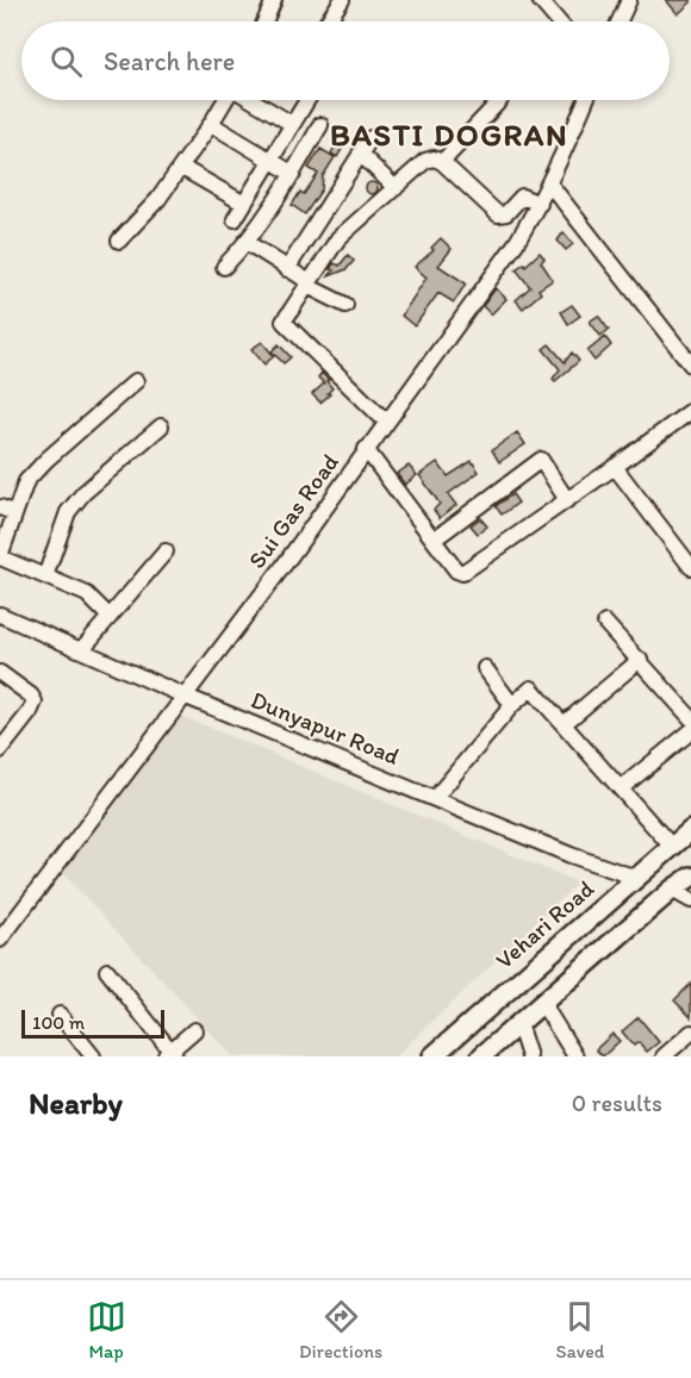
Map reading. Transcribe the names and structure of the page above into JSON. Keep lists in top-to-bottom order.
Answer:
{
  "streets": {
    "main road": ["Vehari Road"],
    "street": ["Sui Gas Road", "Dunyapur Road"]
  },
  "crossings": [
    ["Sui Gas Road", "Dunyapur Road"],
    ["Dunyapur Road", "Vehari Road"]
  ],
  "districts": ["BASTI DOGRAN"],
  "scale_bar": "100 m",
  "page": {
    "search": "Search here",
    "scale": "100 m",
    "heading": ["Nearby", "0 results"],
    "nav": ["Map", "Directions", "Saved"]
  }
}
